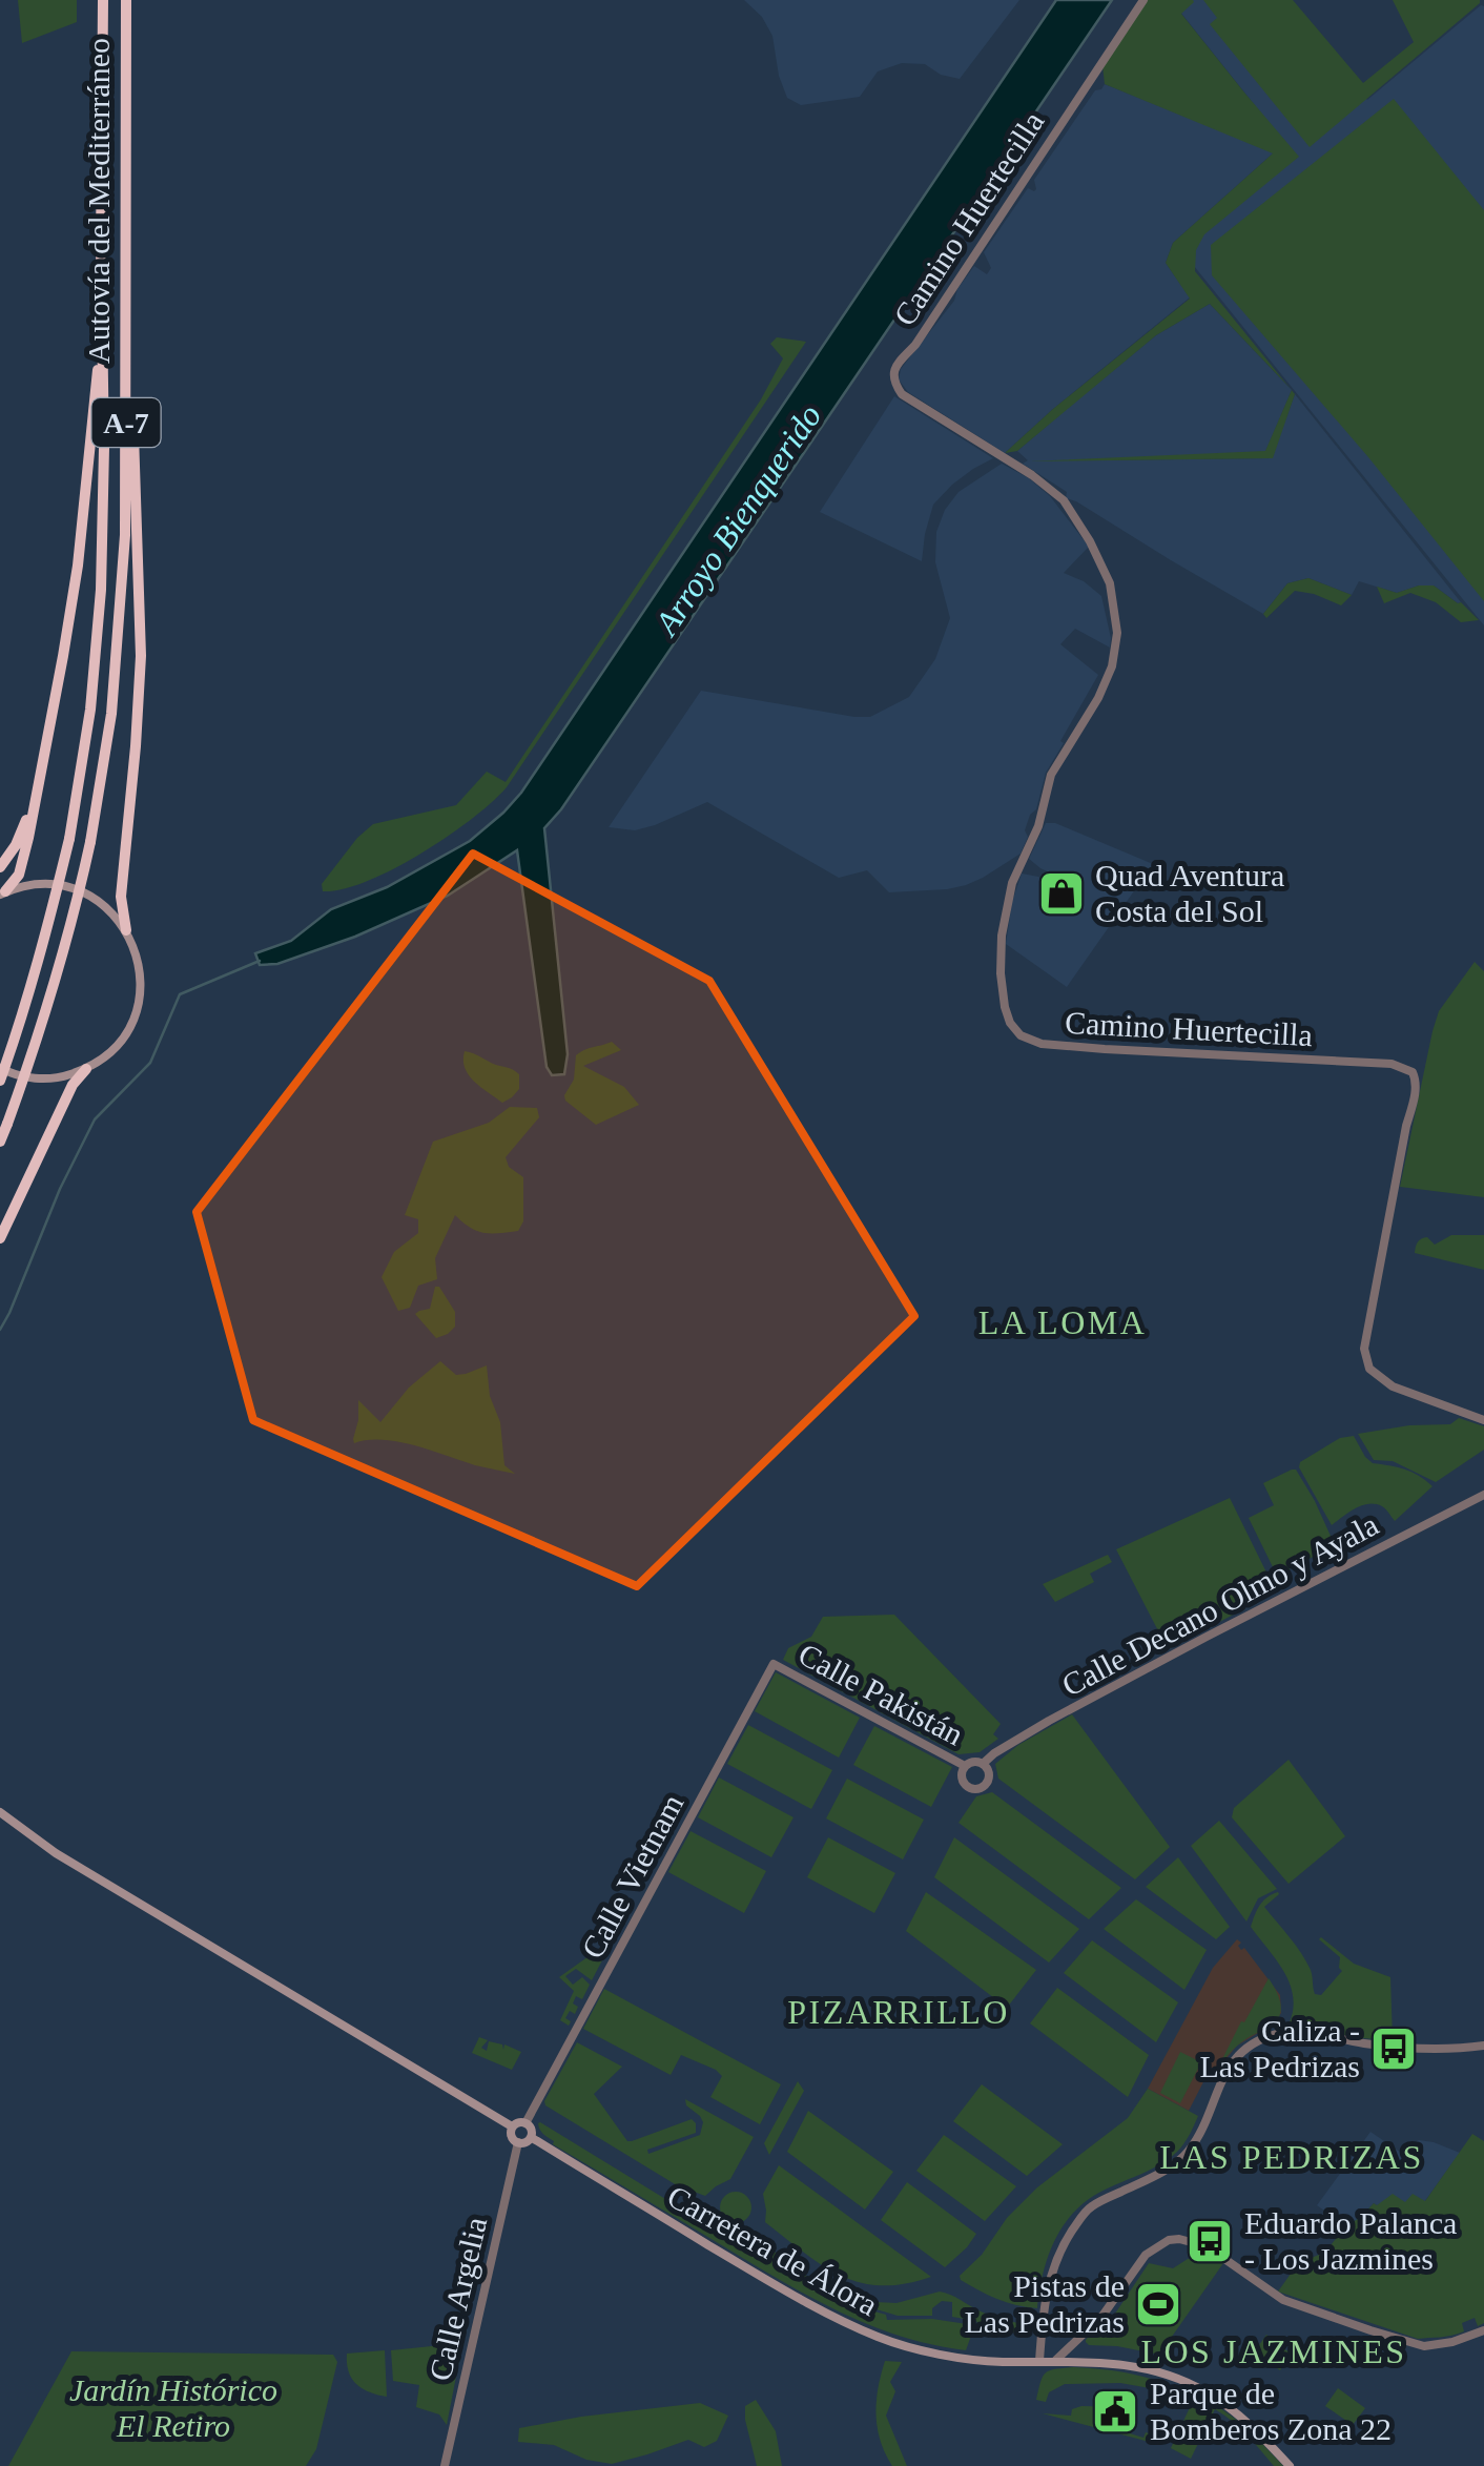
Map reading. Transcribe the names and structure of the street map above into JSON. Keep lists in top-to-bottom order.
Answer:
{
  "streets": {
    "highway": ["Autovía del Mediterráneo", "A-7"],
    "main road": ["Carretera de Álora"],
    "street": [
      "Camino Huertecilla",
      "Calle Decano Olmo y Ayala",
      "Calle Pakistán",
      "Calle Vietnam",
      "Calle Argelia"
    ]
  },
  "crossings": [
    ["Calle Decano Olmo y Ayala", "Calle Pakistán"],
    ["Calle Pakistán", "Calle Vietnam"],
    ["Calle Vietnam", "Carretera de Álora"],
    ["Calle Vietnam", "Calle Argelia"],
    ["Carretera de Álora", "Calle Argelia"]
  ],
  "districts": [
    "LA LOMA",
    "PIZARRILLO",
    "LAS PEDRIZAS",
    "LOS JAZMINES"
  ],
  "water": ["Arroyo Bienquerido"],
  "parks": ["Jardín Histórico El Retiro"],
  "places": {
    "shop": ["Quad Aventura Costa del Sol"],
    "bus stop": ["Caliza - Las Pedrizas", "Eduardo Palanca - Los Jazmines"],
    "sports": ["Pistas de Las Pedrizas"],
    "public building": ["Parque de Bomberos Zona 22"]
  }
}
